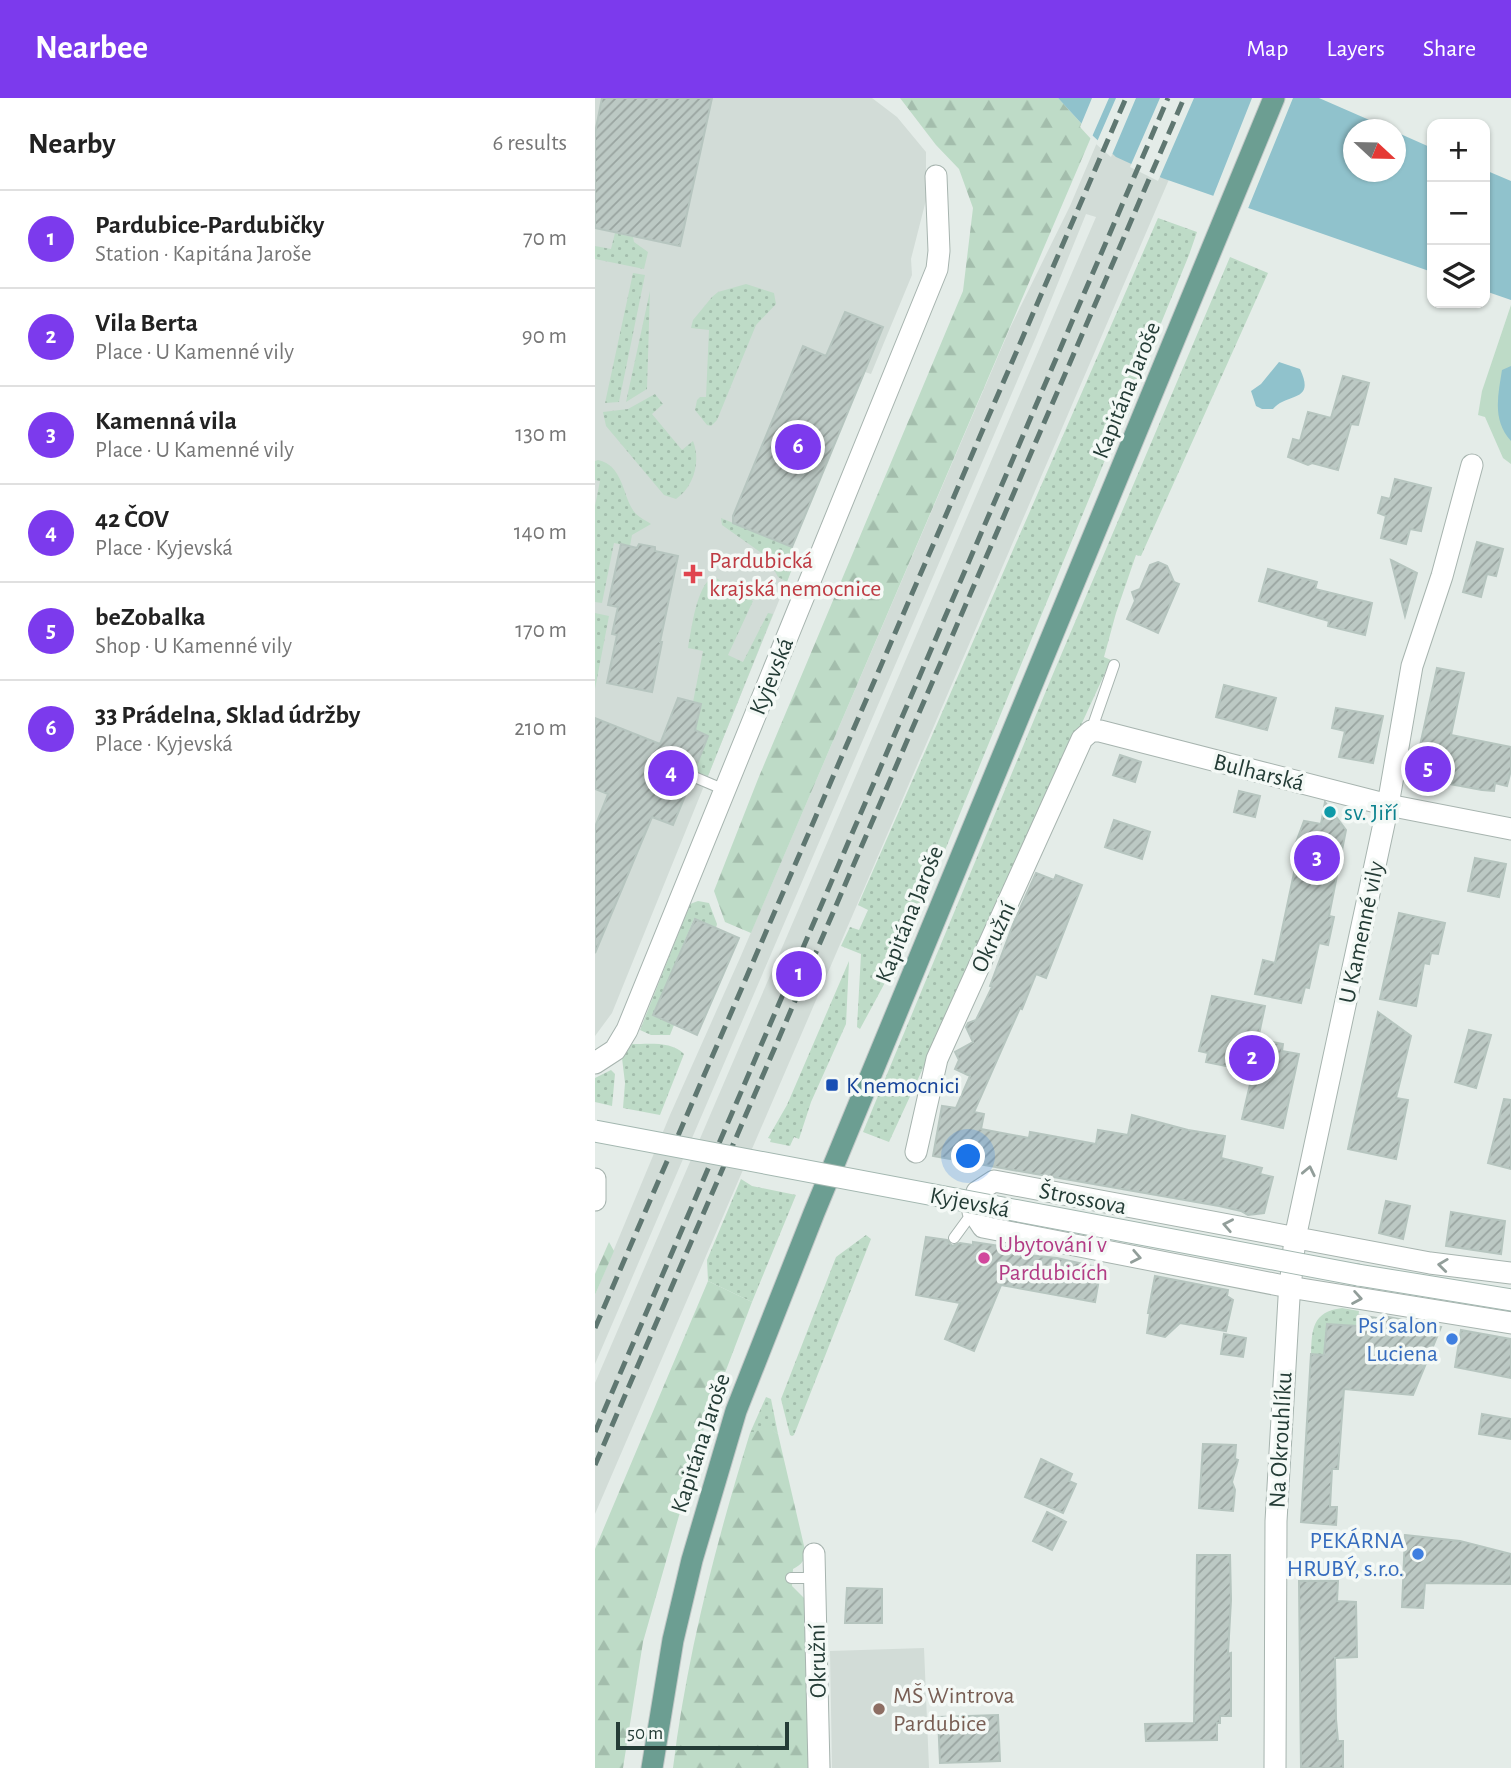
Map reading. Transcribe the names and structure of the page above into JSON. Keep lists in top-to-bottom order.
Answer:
{
  "streets": {
    "main road": ["Kapitána Jaroše"],
    "street": [
      "Kyjevská",
      "Bulharská",
      "U Kamenné vily",
      "Okružní",
      "Štrossova",
      "Na Okrouhlíku"
    ]
  },
  "crossings": [
    ["Bulharská", "U Kamenné vily"],
    ["Bulharská", "Okružní"],
    ["U Kamenné vily", "Štrossova"],
    ["U Kamenné vily", "Na Okrouhlíku"],
    ["Štrossova", "Na Okrouhlíku"]
  ],
  "one_way": ["U Kamenné vily"],
  "places": {
    "health": ["Pardubická krajská nemocnice"],
    "other": [
      "sv. Jiří",
      "Ubytování v Pardubicích",
      "Psí salon Luciena",
      "PEKÁRNA HRUBÝ, s.r.o.",
      "MŠ Wintrova Pardubice"
    ],
    "transit": ["K nemocnici"]
  },
  "scale_bar": "50 m",
  "north": "right",
  "page": {
    "header": "Nearbee",
    "nav": ["Map", "Layers", "Share"],
    "heading": ["Nearby", "6 results"],
    "map_buttons": ["+", "−"],
    "list": [
      {
        "mark": "1",
        "name": "Pardubice-Pardubičky",
        "note": "Station · Kapitána Jaroše",
        "value": "70 m"
      },
      {
        "mark": "2",
        "name": "Vila Berta",
        "note": "Place · U Kamenné vily",
        "value": "90 m"
      },
      {
        "mark": "3",
        "name": "Kamenná vila",
        "note": "Place · U Kamenné vily",
        "value": "130 m"
      },
      {
        "mark": "4",
        "name": "42 ČOV",
        "note": "Place · Kyjevská",
        "value": "140 m"
      },
      {
        "mark": "5",
        "name": "beZobalka",
        "note": "Shop · U Kamenné vily",
        "value": "170 m"
      },
      {
        "mark": "6",
        "name": "33 Prádelna, Sklad údržby",
        "note": "Place · Kyjevská",
        "value": "210 m"
      }
    ],
    "pins": [
      "6",
      "5",
      "4",
      "3",
      "1",
      "2"
    ],
    "scale": "50 m"
  }
}
